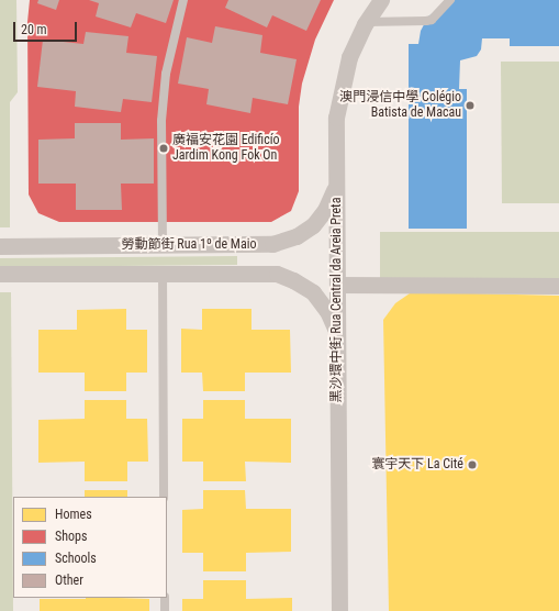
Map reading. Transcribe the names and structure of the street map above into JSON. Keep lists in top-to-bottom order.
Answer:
{
  "streets": {
    "street": ["勞動節街 Rua 1º de Maio", "黑沙環中街 Rua Central da Areia Preta"]
  },
  "crossings": [
    ["勞動節街 Rua 1º de Maio", "黑沙環中街 Rua Central da Areia Preta"]
  ],
  "places": ["澳門浸信中學 Colégio Batista de Macau", "廣福安花園 Edificío Jardim Kong Fok On", "寰宇天下 La Cité"],
  "legend": [
    "Homes",
    "Shops",
    "Schools",
    "Other"
  ],
  "scale_bar": "20 m"
}
